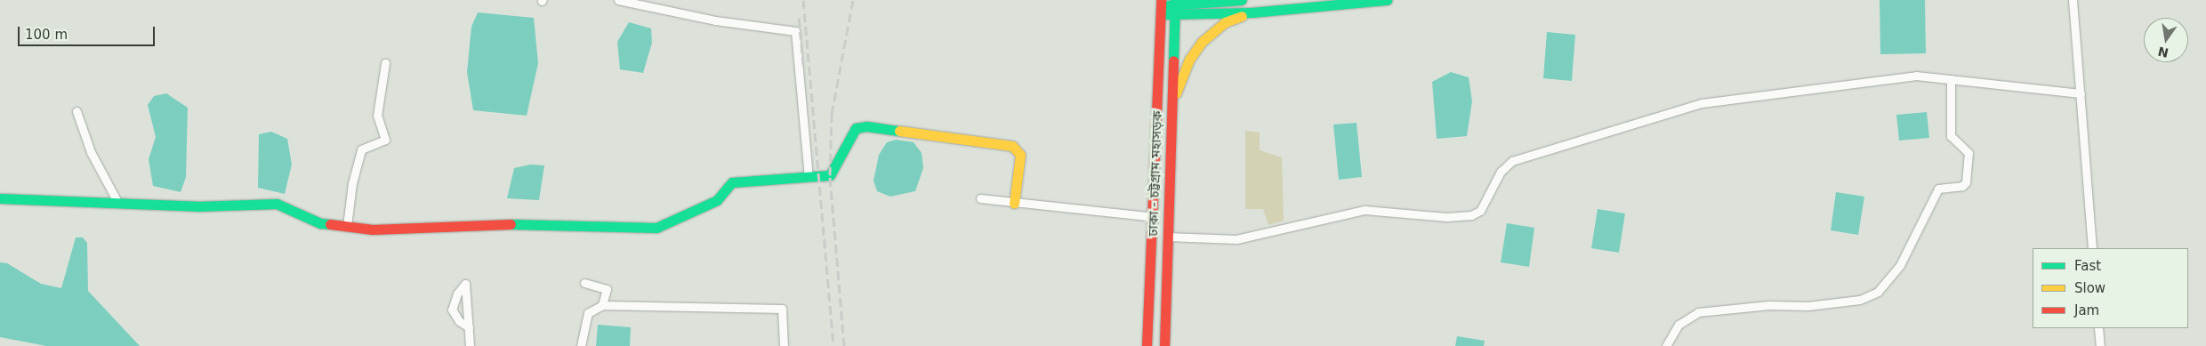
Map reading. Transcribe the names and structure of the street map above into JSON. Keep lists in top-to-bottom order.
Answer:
{
  "streets": {
    "main road": ["ঢাকা - চট্টগ্রাম মহাসড়ক"]
  },
  "legend": ["Fast", "Slow", "Jam"],
  "scale_bar": "100 m",
  "north": "bottom"
}
